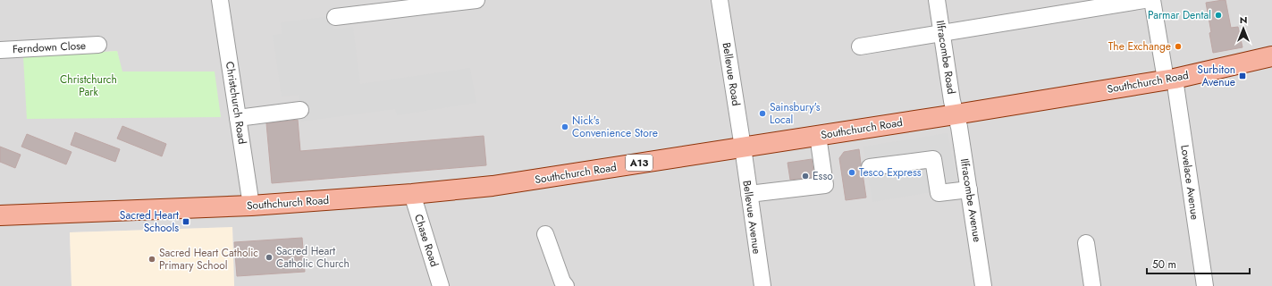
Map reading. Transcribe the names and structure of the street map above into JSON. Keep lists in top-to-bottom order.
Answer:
{
  "streets": {
    "main road": ["Southchurch Road", "A13"],
    "street": [
      "Ferndown Close",
      "Ilfracombe Road",
      "Bellevue Road",
      "Christchurch Road",
      "Lovelace Avenue",
      "Ilfracombe Avenue",
      "Bellevue Avenue",
      "Chase Road"
    ]
  },
  "crossings": [
    ["Ilfracombe Road", "Southchurch Road"],
    ["Ilfracombe Road", "Ilfracombe Avenue"],
    ["Bellevue Road", "Southchurch Road"],
    ["Bellevue Road", "Bellevue Avenue"],
    ["Southchurch Road", "Christchurch Road"],
    ["Southchurch Road", "Lovelace Avenue"],
    ["Southchurch Road", "Ilfracombe Avenue"],
    ["Southchurch Road", "Bellevue Avenue"],
    ["Southchurch Road", "Chase Road"]
  ],
  "parks": ["Christchurch Park"],
  "places": {
    "other": [
      "Parmar Dental",
      "The Exchange",
      "Sainsbury's Local",
      "Nick's Convenience Store",
      "Tesco Express",
      "Esso",
      "Sacred Heart Catholic Church",
      "Sacred Heart Catholic Primary School"
    ],
    "transit": ["Surbiton Avenue", "Sacred Heart Schools"]
  },
  "scale_bar": "50 m",
  "north": "top"
}
